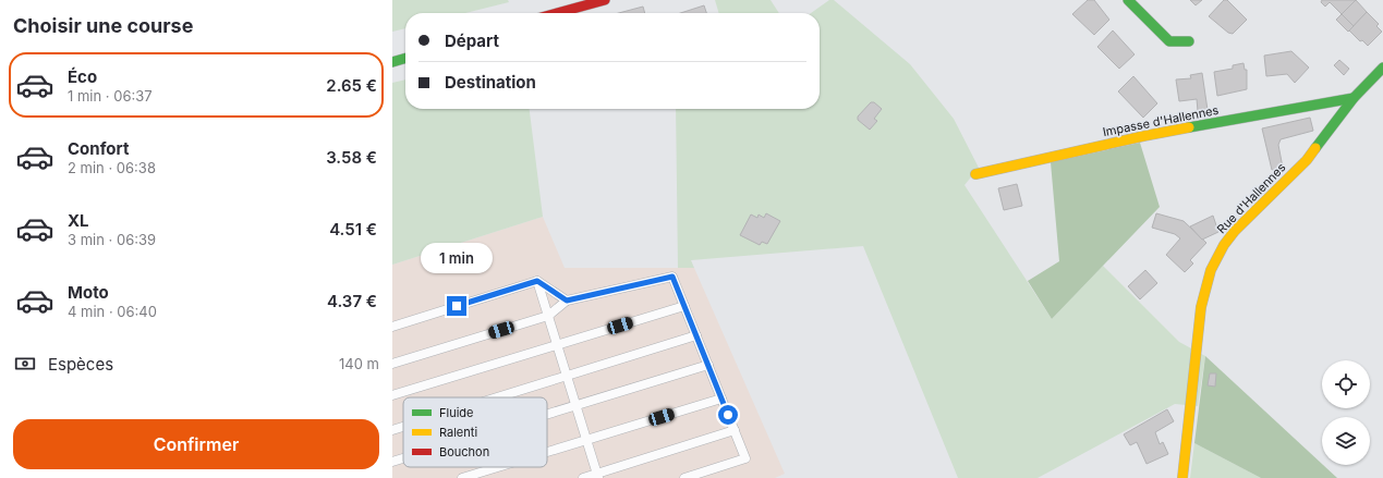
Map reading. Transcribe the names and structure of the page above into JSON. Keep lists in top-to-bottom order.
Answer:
{
  "streets": {
    "street": ["Impasse d'Hallennes", "Rue d'Hallennes"]
  },
  "crossings": [
    ["Impasse d'Hallennes", "Rue d'Hallennes"]
  ],
  "legend": ["Fluide", "Ralenti", "Bouchon"],
  "page": {
    "heading": "Choisir une course",
    "banner": ["Départ", "Destination"],
    "list": [
      {
        "name": "Éco",
        "note": "1 min · 06:37",
        "value": "2.65 €"
      },
      {
        "name": "Confort",
        "note": "2 min · 06:38",
        "value": "3.58 €"
      },
      {
        "name": "XL",
        "note": "3 min · 06:39",
        "value": "4.51 €"
      },
      {
        "name": "Moto",
        "note": "4 min · 06:40",
        "value": "4.37 €"
      }
    ],
    "bubble": "1 min",
    "pay": ["Espèces", "140 m"],
    "buttons": "Confirmer"
  }
}
